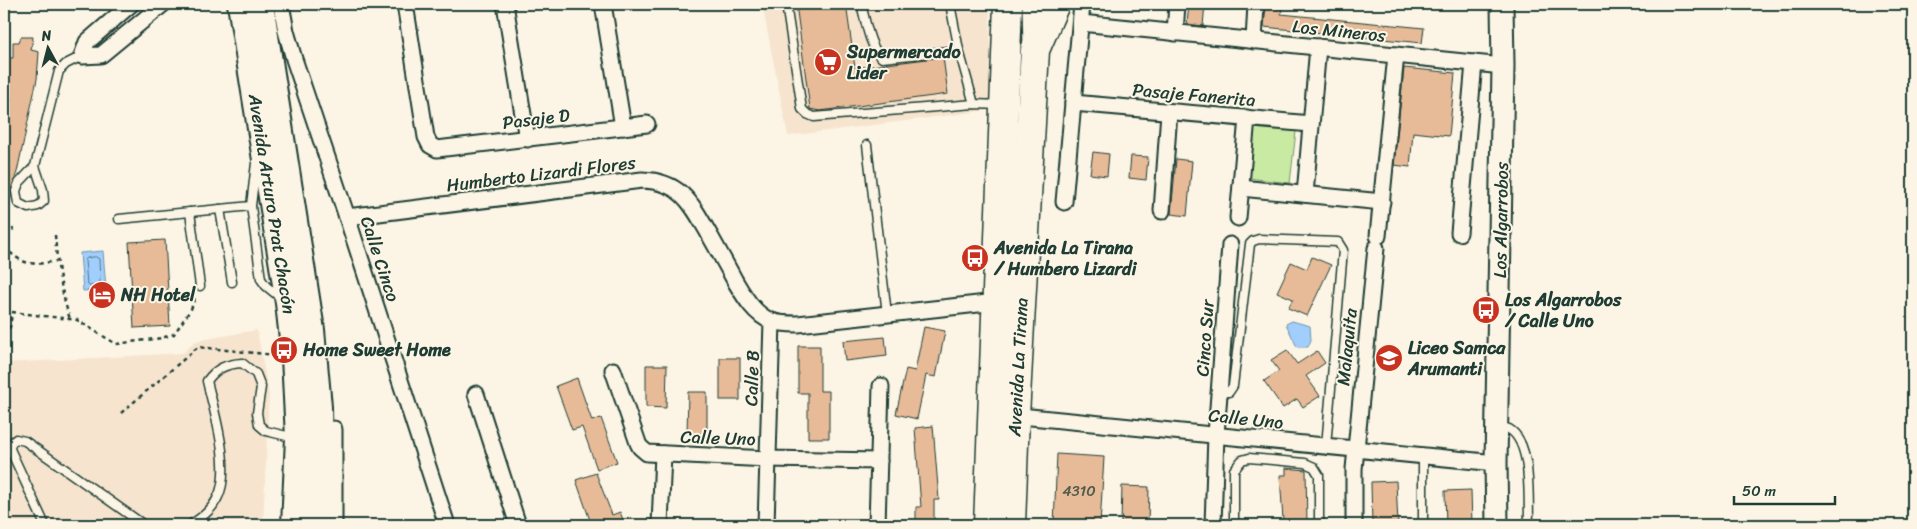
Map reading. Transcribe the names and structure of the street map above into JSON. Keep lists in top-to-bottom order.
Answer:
{
  "streets": {
    "highway": ["Avenida La Tirana"],
    "main road": ["Avenida Arturo Prat Chacón"],
    "street": [
      "Los Mineros",
      "Pasaje Fanerita",
      "Pasaje D",
      "Humberto Lizardi Flores",
      "Los Algarrobos",
      "Calle Cinco",
      "Cinco Sur",
      "Malaquita",
      "Calle B",
      "Calle Uno"
    ]
  },
  "crossings": [
    ["Los Mineros", "Los Algarrobos"],
    ["Los Mineros", "Malaquita"],
    ["Humberto Lizardi Flores", "Calle Cinco"],
    ["Humberto Lizardi Flores", "Calle B"],
    ["Los Algarrobos", "Calle Uno"],
    ["Cinco Sur", "Calle Uno"],
    ["Malaquita", "Calle Uno"],
    ["Avenida La Tirana", "Calle Uno"],
    ["Calle B", "Calle Uno"]
  ],
  "places": {
    "supermarket": ["Supermercado Lider"],
    "bus stop": ["Avenida La Tirana / Humbero Lizardi", "Los Algarrobos / Calle Uno", "Home Sweet Home"],
    "hotel": ["NH Hotel"],
    "school or university": ["Liceo Samca Arumanti"]
  },
  "house_numbers": ["4310"],
  "scale_bar": "50 m",
  "north": "top"
}
